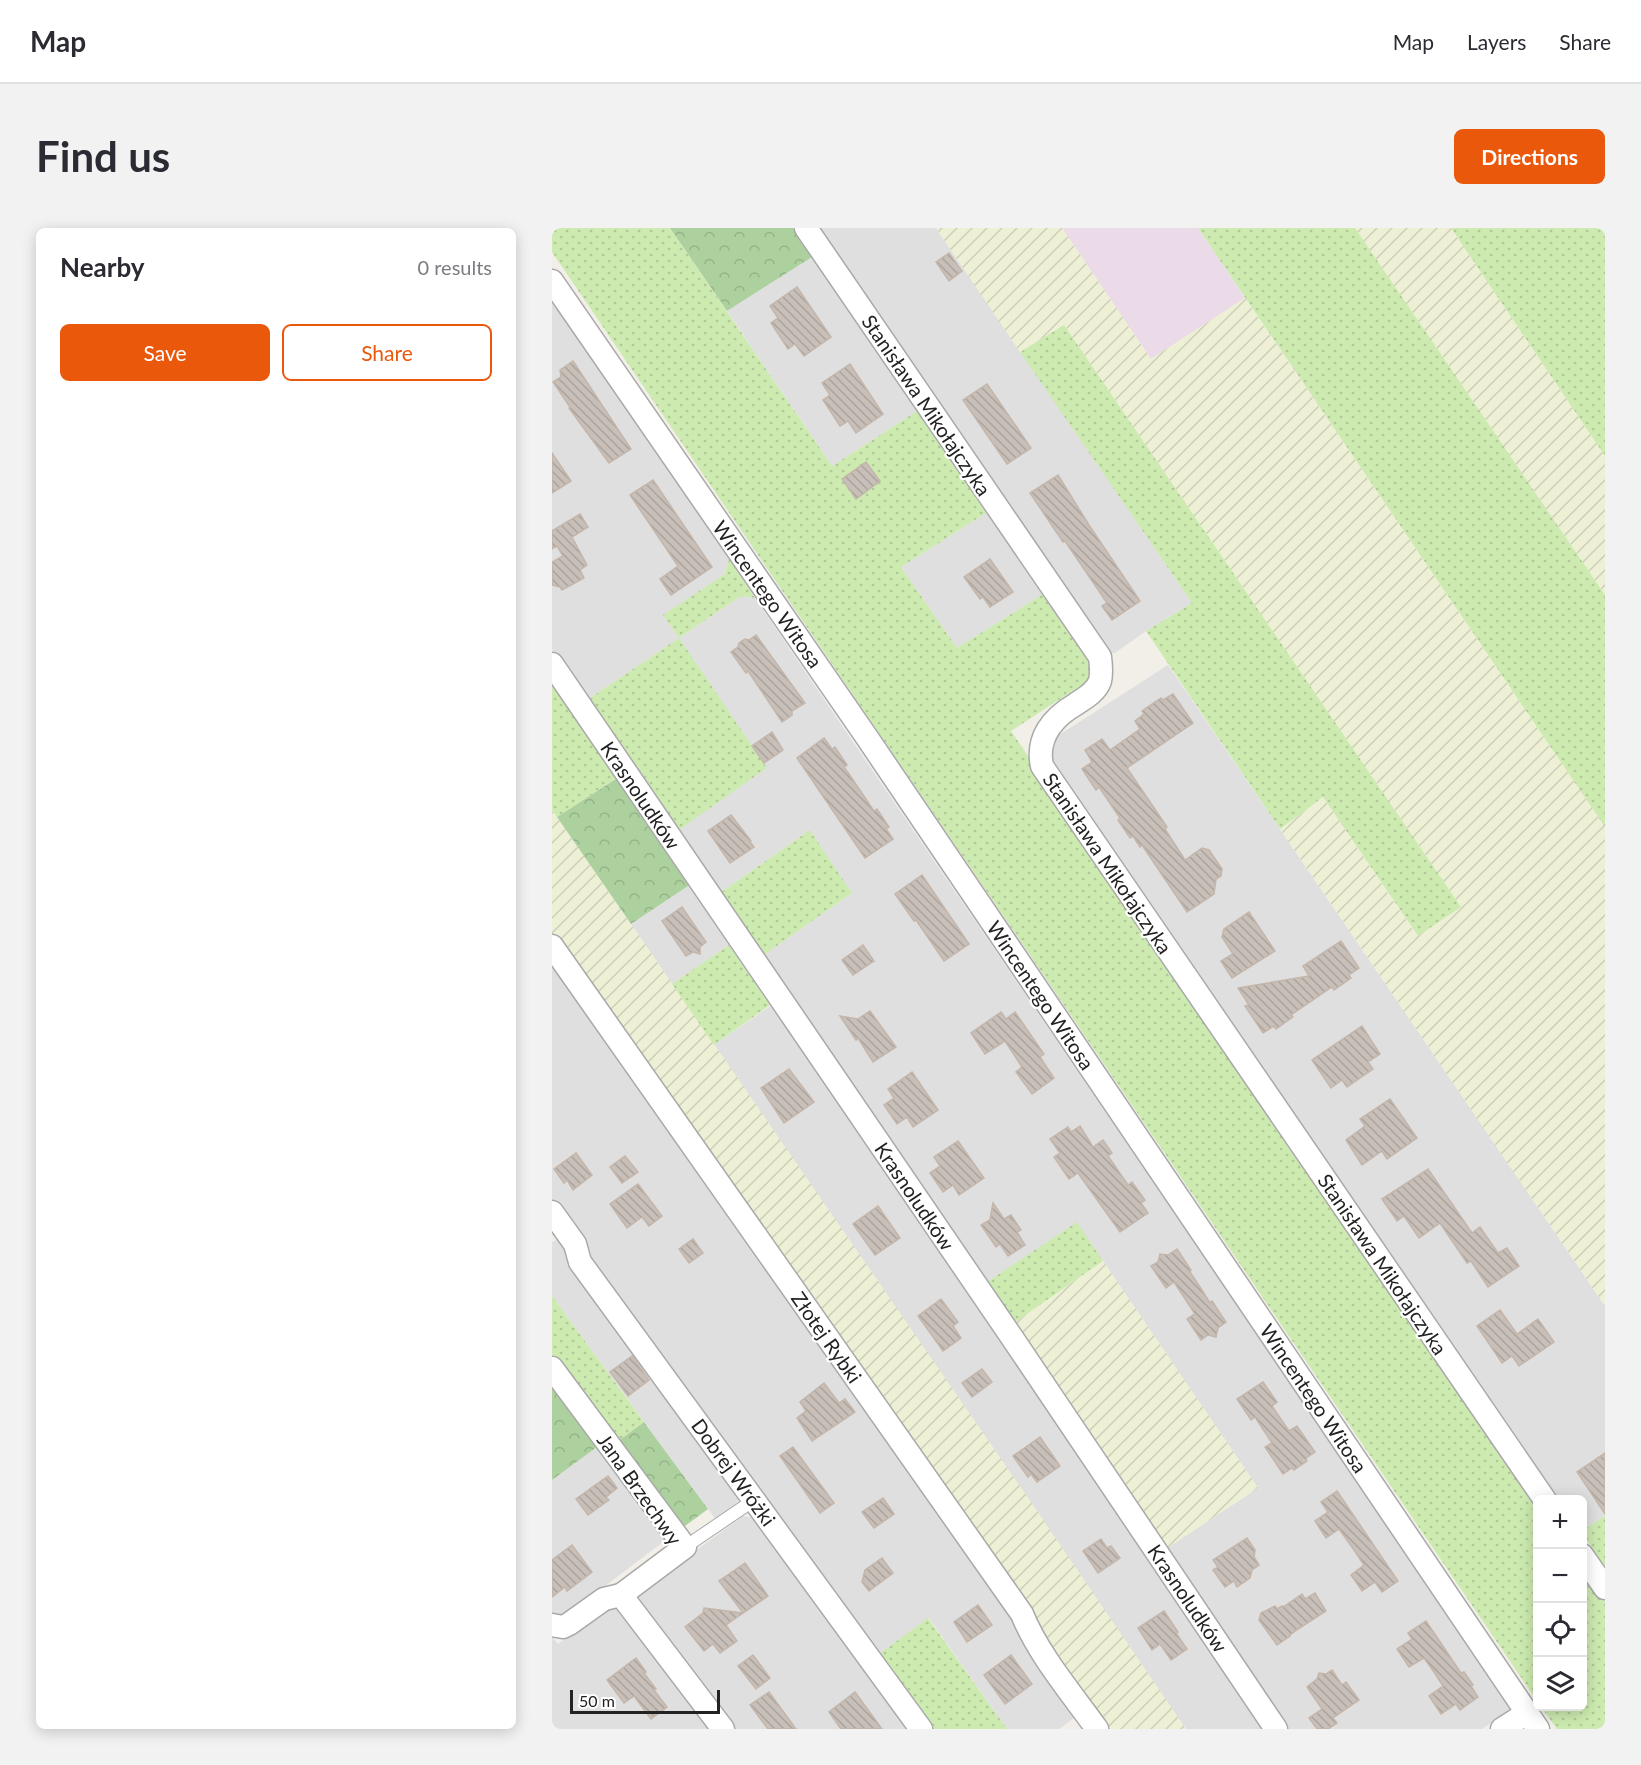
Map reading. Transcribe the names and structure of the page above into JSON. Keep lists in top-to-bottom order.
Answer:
{
  "streets": {
    "street": [
      "Stanisława Mikołajczyka",
      "Wincentego Witosa",
      "Krasnoludków",
      "Złotej Rybki",
      "Dobrej Wróżki",
      "Jana Brzechwy"
    ]
  },
  "scale_bar": "50 m",
  "page": {
    "header": "Map",
    "nav": ["Map", "Layers", "Share"],
    "buttons": [
      "Directions",
      ["Save", "Share"]
    ],
    "title": "Find us",
    "heading": ["Nearby", "0 results"],
    "map_buttons": ["+", "−"],
    "scale": "50 m"
  }
}
